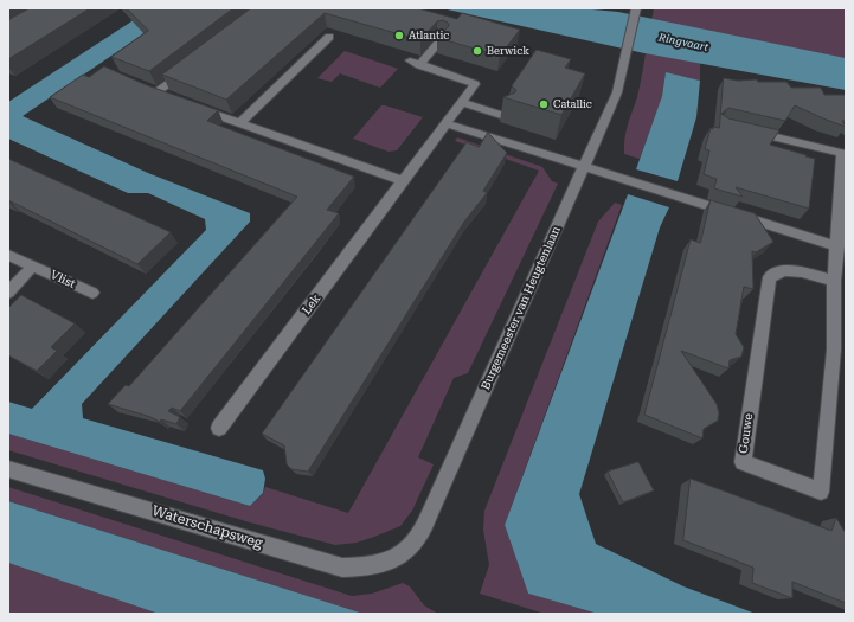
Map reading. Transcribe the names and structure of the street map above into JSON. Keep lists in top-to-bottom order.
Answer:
{
  "streets": {
    "street": [
      "Vlist",
      "Lek",
      "Burgemeester van Heugtenlaan",
      "Gouwe",
      "Waterschapsweg"
    ]
  },
  "crossings": [
    ["Burgemeester van Heugtenlaan", "Waterschapsweg"]
  ],
  "water": ["Ringvaart"],
  "places": ["Atlantic", "Berwick", "Catallic"]
}
